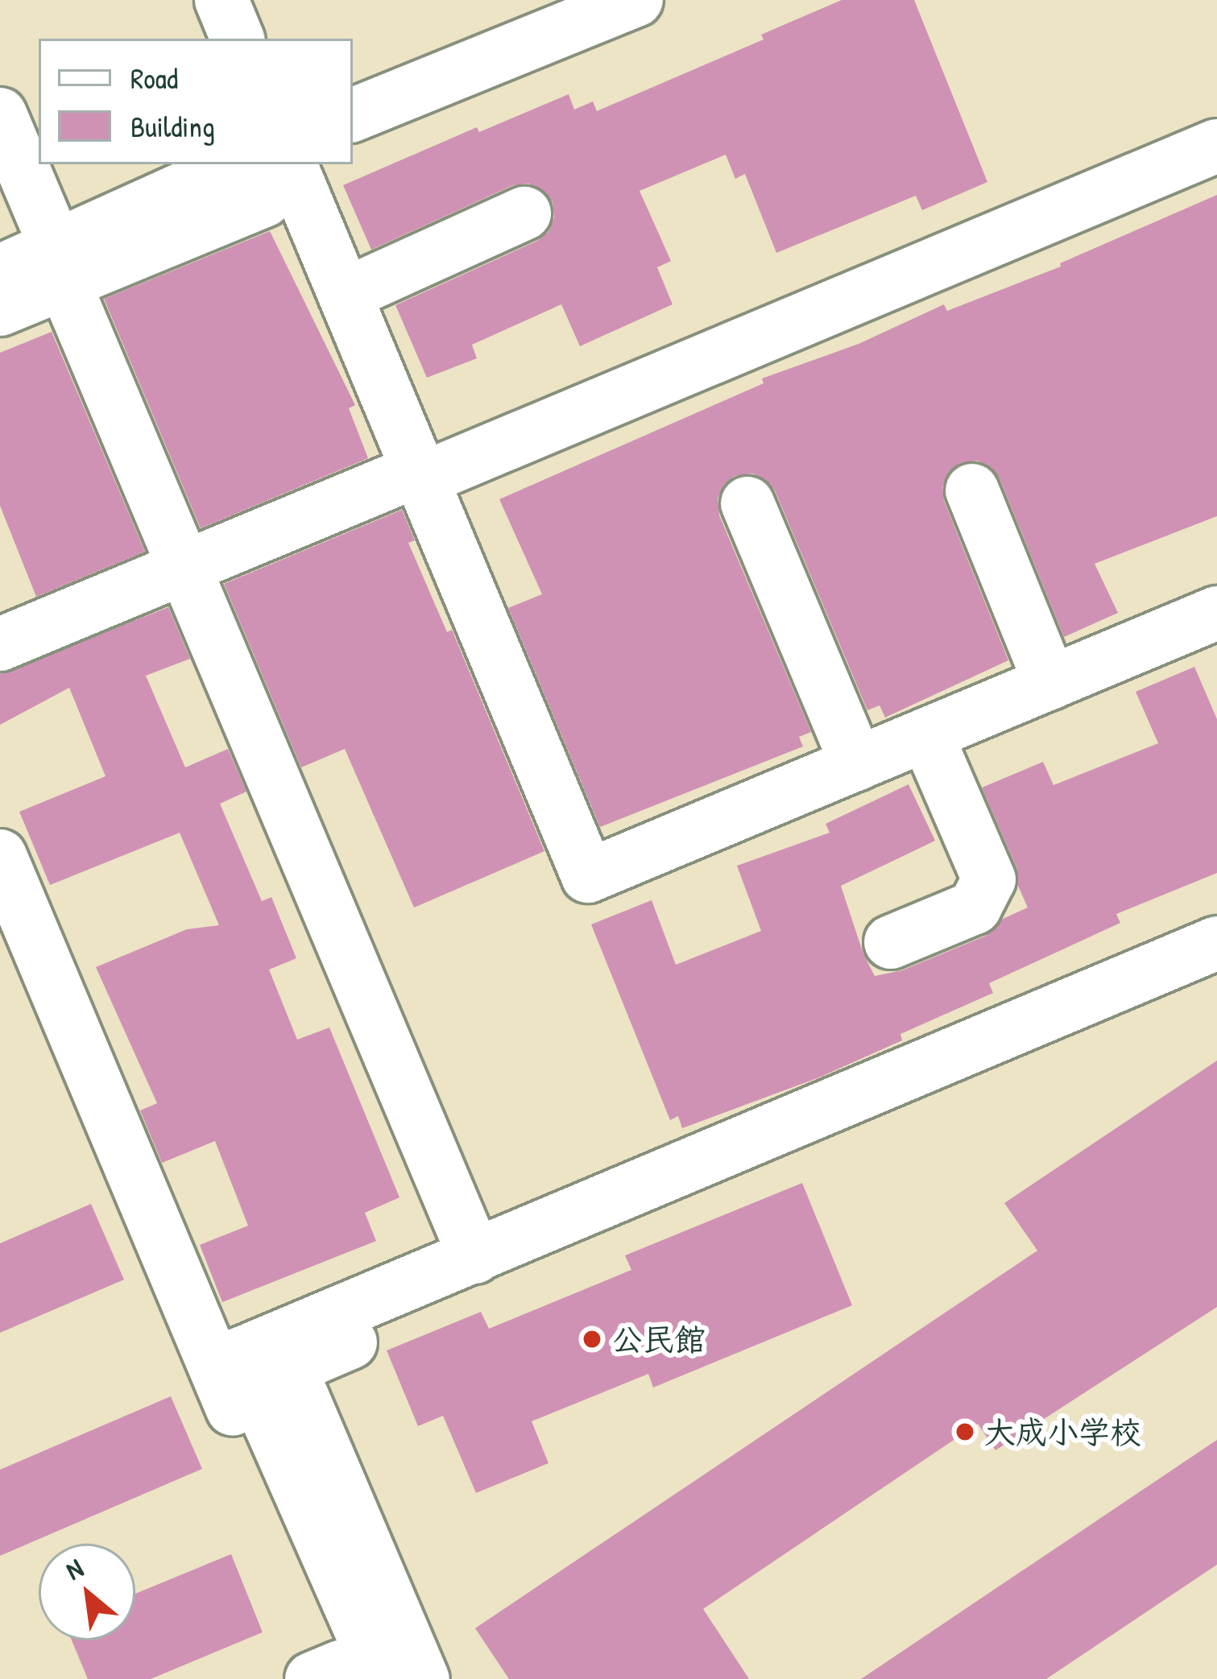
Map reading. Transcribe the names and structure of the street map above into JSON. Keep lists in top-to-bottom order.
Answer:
{
  "places": ["公民館", "大成小学校"],
  "legend": ["Road", "Building"],
  "north": "top left"
}
